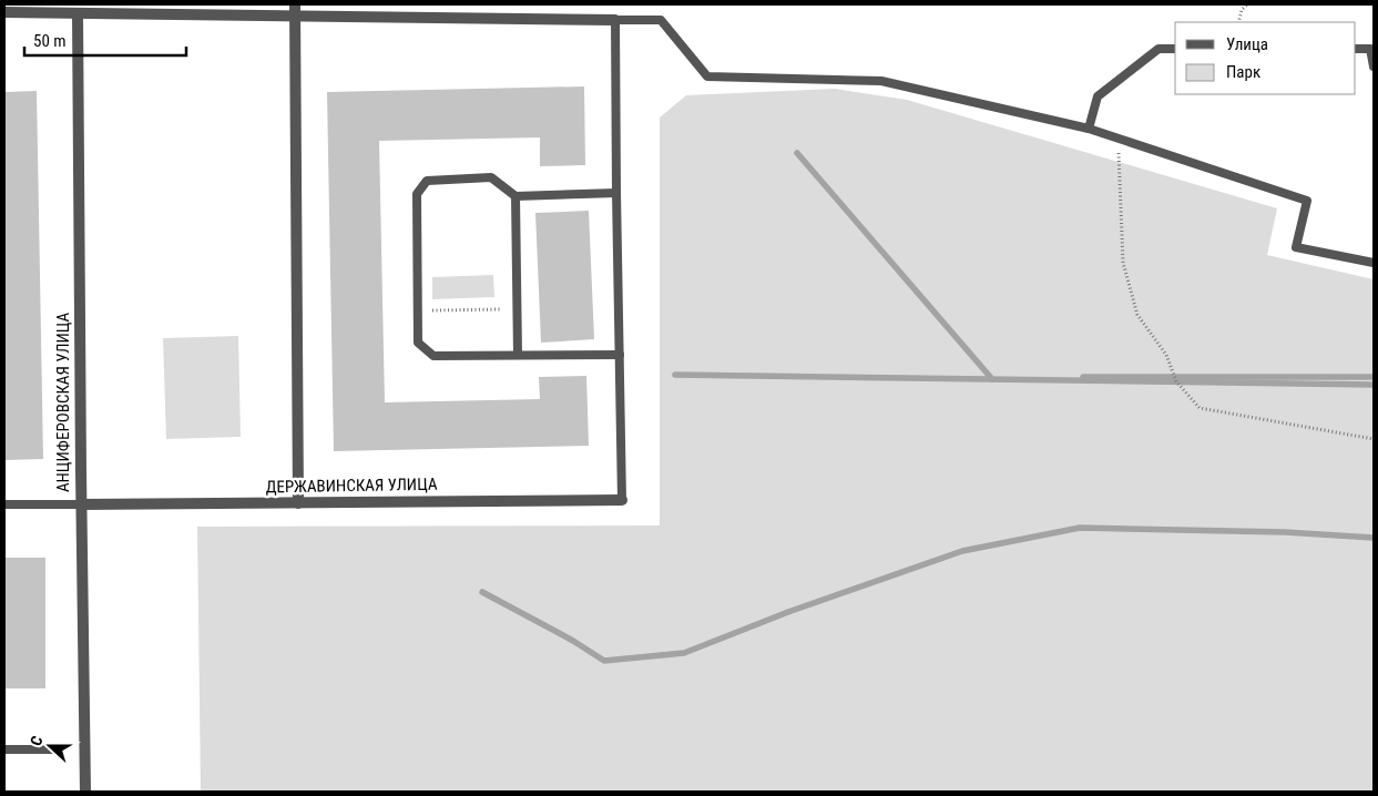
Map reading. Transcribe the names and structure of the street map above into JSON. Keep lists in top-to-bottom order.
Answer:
{
  "streets": {
    "street": ["АНЦИФЕРОВСКАЯ УЛИЦА", "ДЕРЖАВИНСКАЯ УЛИЦА"]
  },
  "crossings": [
    ["АНЦИФЕРОВСКАЯ УЛИЦА", "ДЕРЖАВИНСКАЯ УЛИЦА"]
  ],
  "legend": ["Улица", "Парк"],
  "scale_bar": "50 m",
  "north": "left"
}
